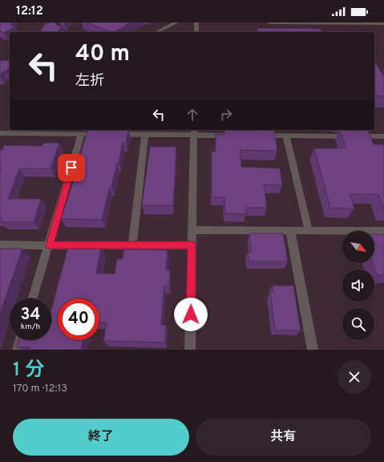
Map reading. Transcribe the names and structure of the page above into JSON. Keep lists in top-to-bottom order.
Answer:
{
  "north": "bottom right",
  "page": {
    "status": "12:12",
    "turn": ["40 m", "左折"],
    "speed": "34 km/h",
    "limit": "40",
    "heading": ["1 分", "170 m · 12:13"],
    "buttons": ["終了", "共有"]
  }
}
